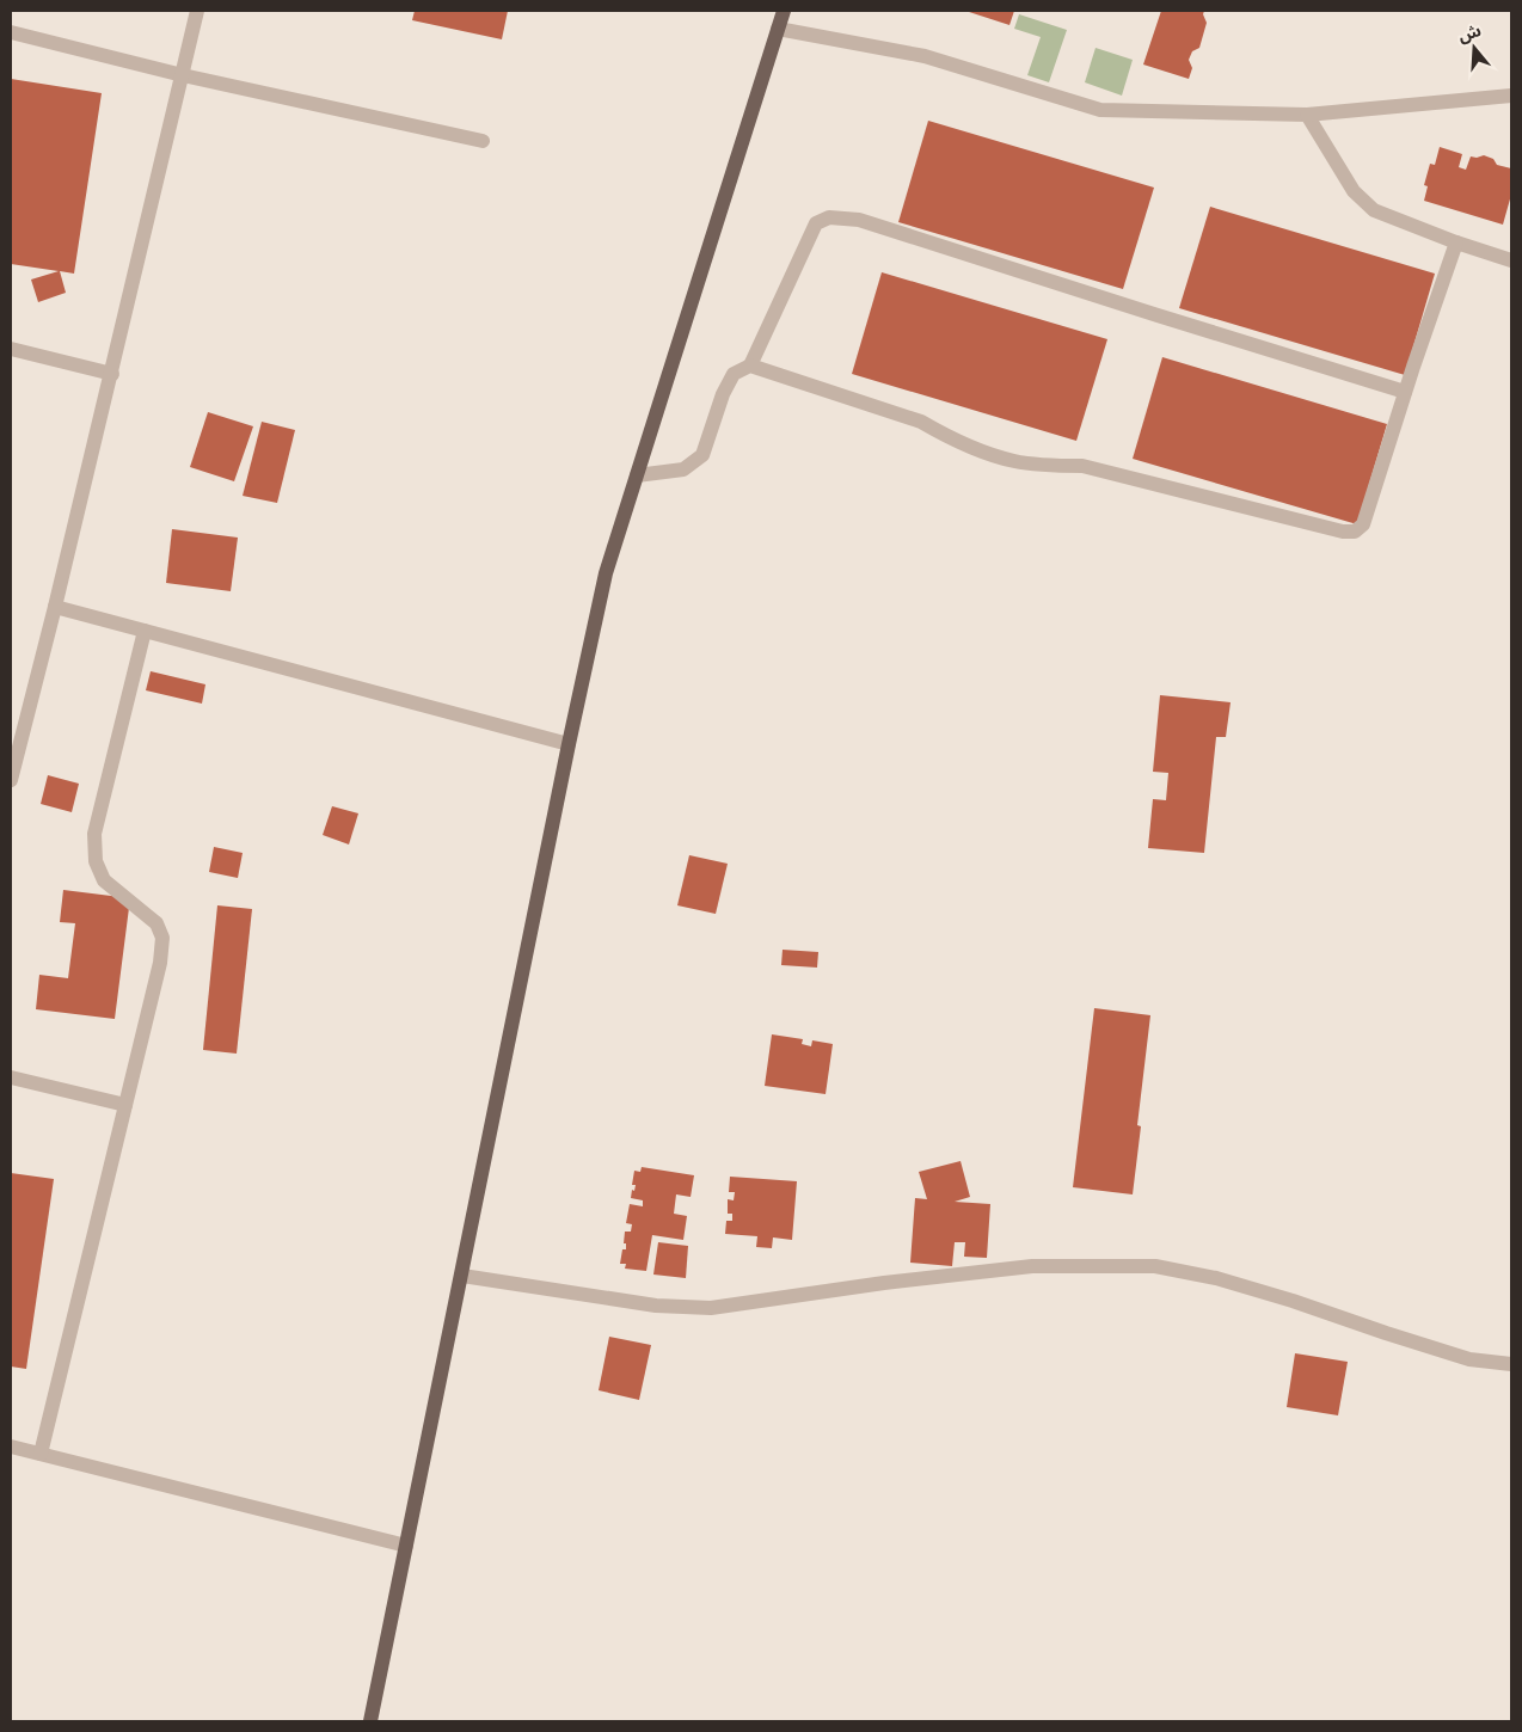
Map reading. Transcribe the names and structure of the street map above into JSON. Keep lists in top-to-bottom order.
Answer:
{
  "north": "top"
}
